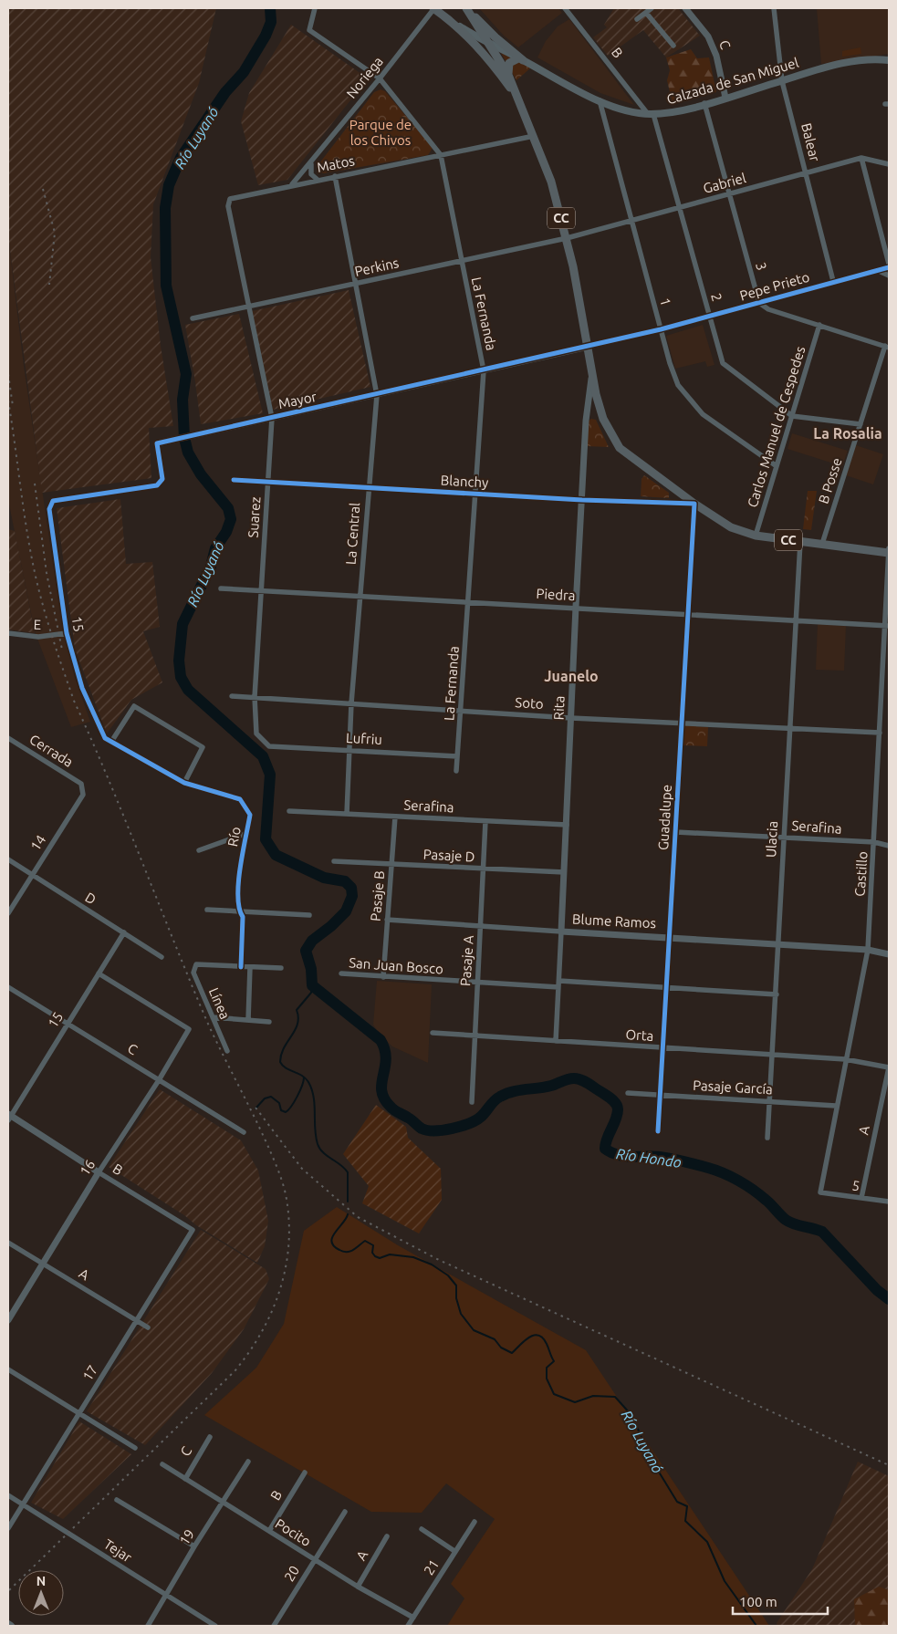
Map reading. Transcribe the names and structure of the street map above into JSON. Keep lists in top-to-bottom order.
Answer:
{
  "streets": {
    "main road": ["Calzada de San Miguel", "CC"],
    "street": [
      "C",
      "B",
      "Noriega",
      "Balear",
      "Matos",
      "Gabriel",
      "3",
      "Perkins",
      "Pepe Prieto",
      "2",
      "1",
      "La Fernanda",
      "Mayor",
      "Carlos Manuel de Cespedes",
      "B Posse",
      "Blanchy",
      "Suarez",
      "La Central",
      "Piedra",
      "15",
      "E",
      "Soto",
      "Rita",
      "Lufriu",
      "Cerrada",
      "Serafina",
      "Guadalupe",
      "Río",
      "Ulacia",
      "14",
      "Pasaje D",
      "Castillo",
      "Pasaje B",
      "D",
      "Blume Ramos",
      "Pasaje A",
      "San Juan Bosco",
      "Línea",
      "Orta",
      "Pasaje García",
      "A",
      "16",
      "5",
      "17",
      "Pocito",
      "19",
      "Tejar",
      "21",
      "20"
    ]
  },
  "crossings": [
    ["C", "Calzada de San Miguel"],
    ["C", "15"],
    ["C", "16"],
    ["C", "Pocito"],
    ["B", "Calzada de San Miguel"],
    ["B", "2"],
    ["B", "15"],
    ["B", "16"],
    ["B", "17"],
    ["B", "Pocito"],
    ["Noriega", "Matos"],
    ["Noriega", "CC"],
    ["Noriega", "La Fernanda"],
    ["Calzada de San Miguel", "Balear"],
    ["Calzada de San Miguel", "CC"],
    ["Calzada de San Miguel", "3"],
    ["Calzada de San Miguel", "2"],
    ["Calzada de San Miguel", "1"],
    ["Balear", "Gabriel"],
    ["Balear", "Pepe Prieto"],
    ["Matos", "CC"],
    ["Matos", "La Fernanda"],
    ["Matos", "Suarez"],
    ["Matos", "La Central"],
    ["Gabriel", "CC"],
    ["Gabriel", "3"],
    ["Gabriel", "Perkins"],
    ["Gabriel", "2"],
    ["Gabriel", "1"],
    ["CC", "Perkins"],
    ["CC", "Pepe Prieto"],
    ["CC", "Mayor"],
    ["CC", "Carlos Manuel de Cespedes"],
    ["CC", "B Posse"],
    ["CC", "Blanchy"],
    ["CC", "Rita"],
    ["CC", "Guadalupe"],
    ["CC", "Ulacia"],
    ["CC", "Castillo"],
    ["3", "Pepe Prieto"],
    ["Perkins", "La Fernanda"],
    ["Perkins", "Suarez"],
    ["Perkins", "La Central"],
    ["Pepe Prieto", "2"],
    ["Pepe Prieto", "1"],
    ["Pepe Prieto", "Mayor"],
    ["2", "Carlos Manuel de Cespedes"],
    ["1", "Carlos Manuel de Cespedes"],
    ["La Fernanda", "Mayor"],
    ["La Fernanda", "Blanchy"],
    ["La Fernanda", "Piedra"],
    ["La Fernanda", "Soto"],
    ["La Fernanda", "Lufriu"],
    ["Mayor", "Suarez"],
    ["Mayor", "La Central"],
    ["Mayor", "15"],
    ["Blanchy", "Suarez"],
    ["Blanchy", "La Central"],
    ["Blanchy", "Rita"],
    ["Blanchy", "Guadalupe"],
    ["Suarez", "Piedra"],
    ["Suarez", "Soto"],
    ["Suarez", "Lufriu"],
    ["La Central", "Piedra"],
    ["La Central", "Soto"],
    ["La Central", "Lufriu"],
    ["La Central", "Serafina"],
    ["Piedra", "Rita"],
    ["Piedra", "Guadalupe"],
    ["Piedra", "Ulacia"],
    ["Piedra", "Castillo"],
    ["15", "E"],
    ["15", "Río"],
    ["15", "D"],
    ["15", "16"],
    ["Soto", "Rita"],
    ["Soto", "Guadalupe"],
    ["Soto", "Ulacia"],
    ["Soto", "Castillo"],
    ["Rita", "Serafina"],
    ["Rita", "Pasaje D"],
    ["Rita", "Blume Ramos"],
    ["Rita", "San Juan Bosco"],
    ["Rita", "Orta"],
    ["Cerrada", "14"],
    ["Serafina", "Guadalupe"],
    ["Serafina", "Ulacia"],
    ["Serafina", "Castillo"],
    ["Serafina", "Pasaje B"],
    ["Serafina", "Pasaje A"],
    ["Guadalupe", "Blume Ramos"],
    ["Guadalupe", "San Juan Bosco"],
    ["Guadalupe", "Orta"],
    ["Guadalupe", "Pasaje García"],
    ["Río", "Línea"],
    ["Ulacia", "Blume Ramos"],
    ["Ulacia", "San Juan Bosco"],
    ["Ulacia", "Orta"],
    ["Ulacia", "Pasaje García"],
    ["14", "D"],
    ["Pasaje D", "Pasaje B"],
    ["Pasaje D", "Pasaje A"],
    ["Castillo", "Blume Ramos"],
    ["Castillo", "Orta"],
    ["Castillo", "Pasaje García"],
    ["Castillo", "5"],
    ["Pasaje B", "Blume Ramos"],
    ["Pasaje B", "San Juan Bosco"],
    ["Blume Ramos", "Pasaje A"],
    ["Pasaje A", "San Juan Bosco"],
    ["Pasaje A", "Orta"],
    ["Orta", "A"],
    ["A", "16"],
    ["A", "5"],
    ["A", "17"],
    ["A", "Pocito"],
    ["17", "Tejar"],
    ["Pocito", "19"],
    ["Pocito", "21"],
    ["Pocito", "20"],
    ["19", "Tejar"]
  ],
  "districts": ["La Rosalia", "Juanelo"],
  "water": ["Río Luyanó", "Río Hondo"],
  "parks": ["Parque de los Chivos"],
  "scale_bar": "100 m",
  "north": "top"
}
